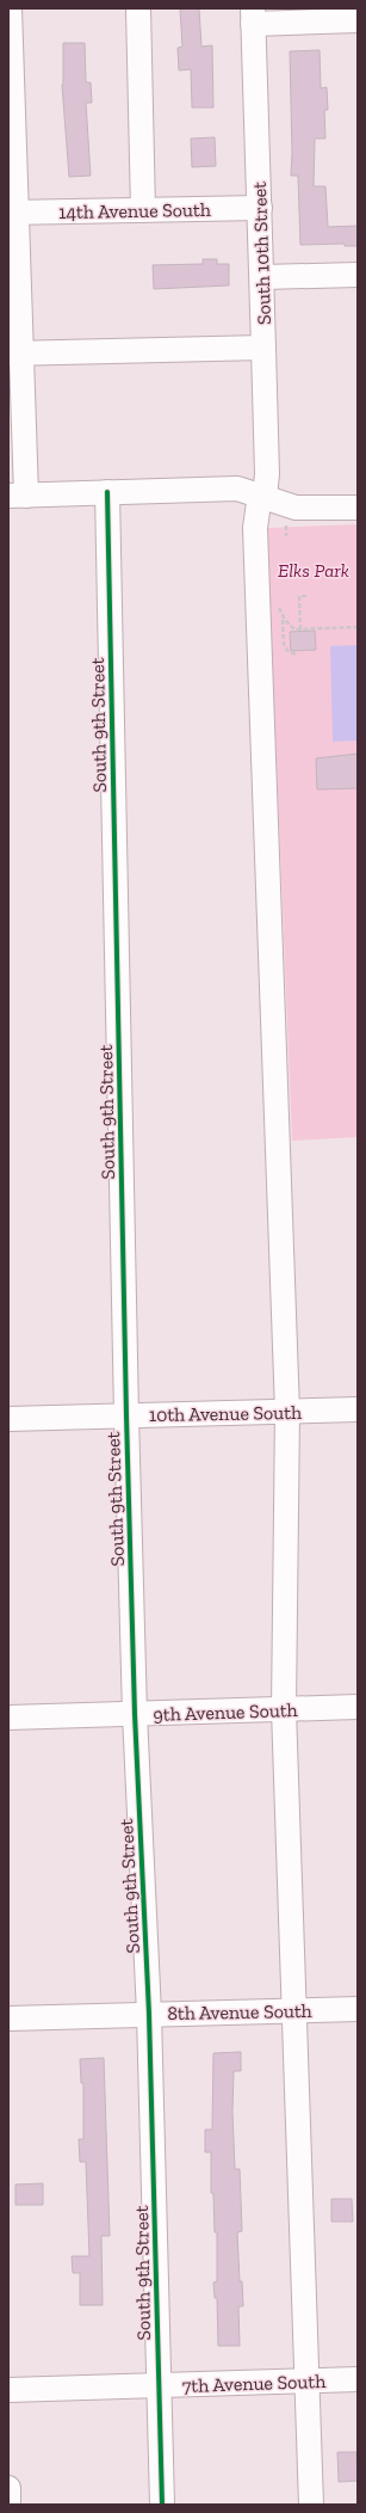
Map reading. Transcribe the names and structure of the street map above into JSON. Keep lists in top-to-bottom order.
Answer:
{
  "streets": {
    "street": [
      "14th Avenue South",
      "South 10th Street",
      "South 9th Street",
      "10th Avenue South",
      "9th Avenue South",
      "8th Avenue South",
      "7th Avenue South"
    ]
  },
  "crossings": [
    ["14th Avenue South", "South 10th Street"],
    ["South 10th Street", "10th Avenue South"],
    ["South 10th Street", "9th Avenue South"],
    ["South 10th Street", "8th Avenue South"],
    ["South 10th Street", "7th Avenue South"],
    ["South 9th Street", "10th Avenue South"],
    ["South 9th Street", "9th Avenue South"],
    ["South 9th Street", "8th Avenue South"],
    ["South 9th Street", "7th Avenue South"]
  ],
  "parks": ["Elks Park"]
}
